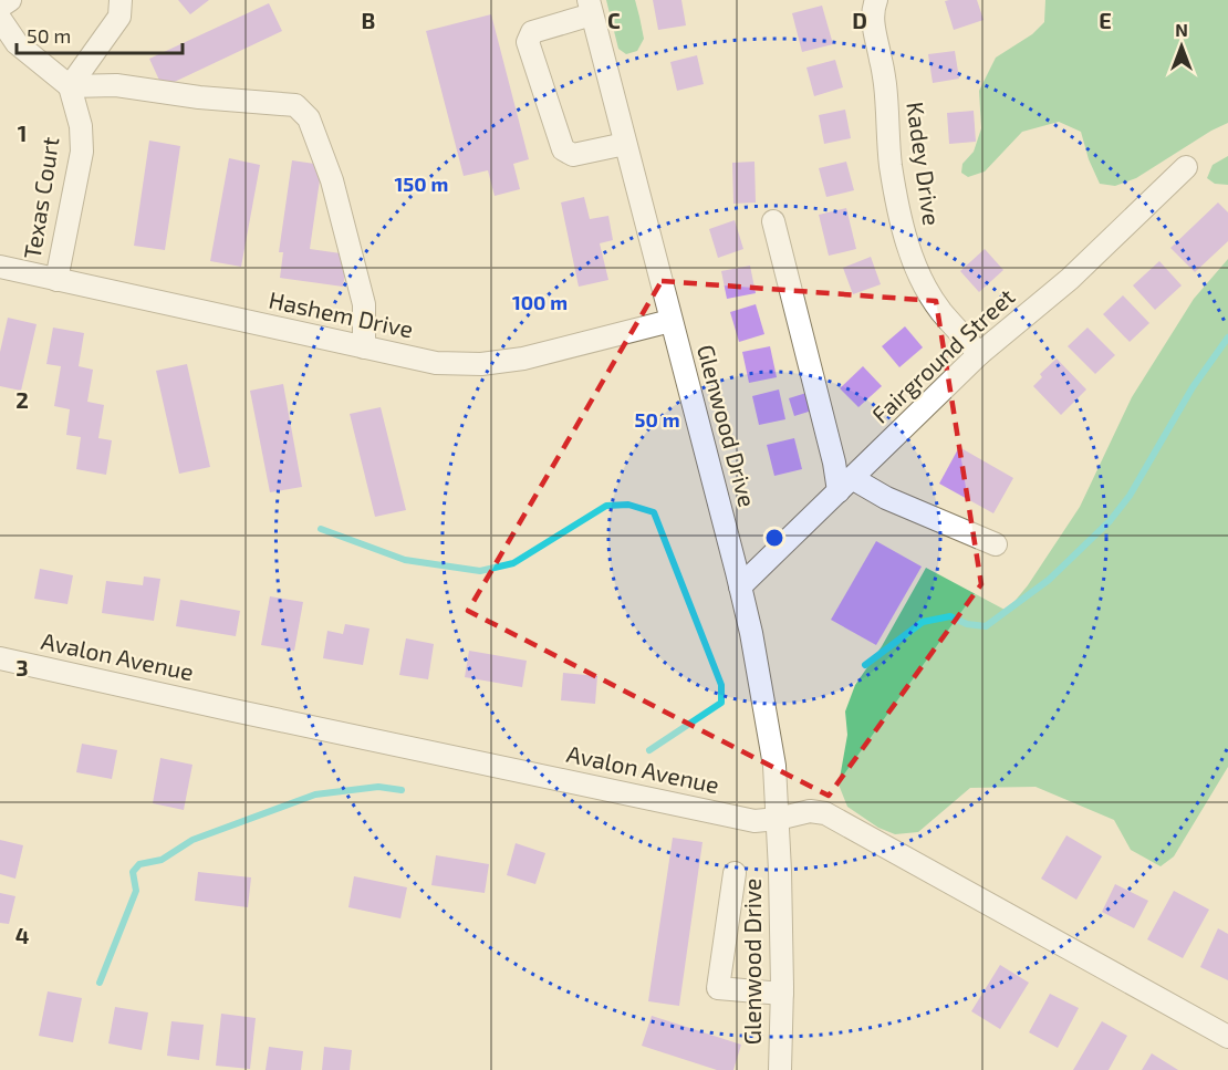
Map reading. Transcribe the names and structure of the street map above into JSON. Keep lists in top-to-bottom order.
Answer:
{
  "streets": {
    "street": [
      "Kadey Drive",
      "Texas Court",
      "Hashem Drive",
      "Fairground Street",
      "Glenwood Drive",
      "Avalon Avenue"
    ]
  },
  "crossings": [
    ["Kadey Drive", "Fairground Street"],
    ["Texas Court", "Hashem Drive"],
    ["Hashem Drive", "Glenwood Drive"],
    ["Fairground Street", "Glenwood Drive"],
    ["Glenwood Drive", "Avalon Avenue"]
  ],
  "scale_bar": "50 m",
  "north": "top",
  "grid": {
    "columns": [
      "B",
      "C",
      "D",
      "E"
    ],
    "rows": [
      "1",
      "2",
      "3",
      "4"
    ]
  },
  "rings": ["150 m", "100 m", "50 m"]
}
